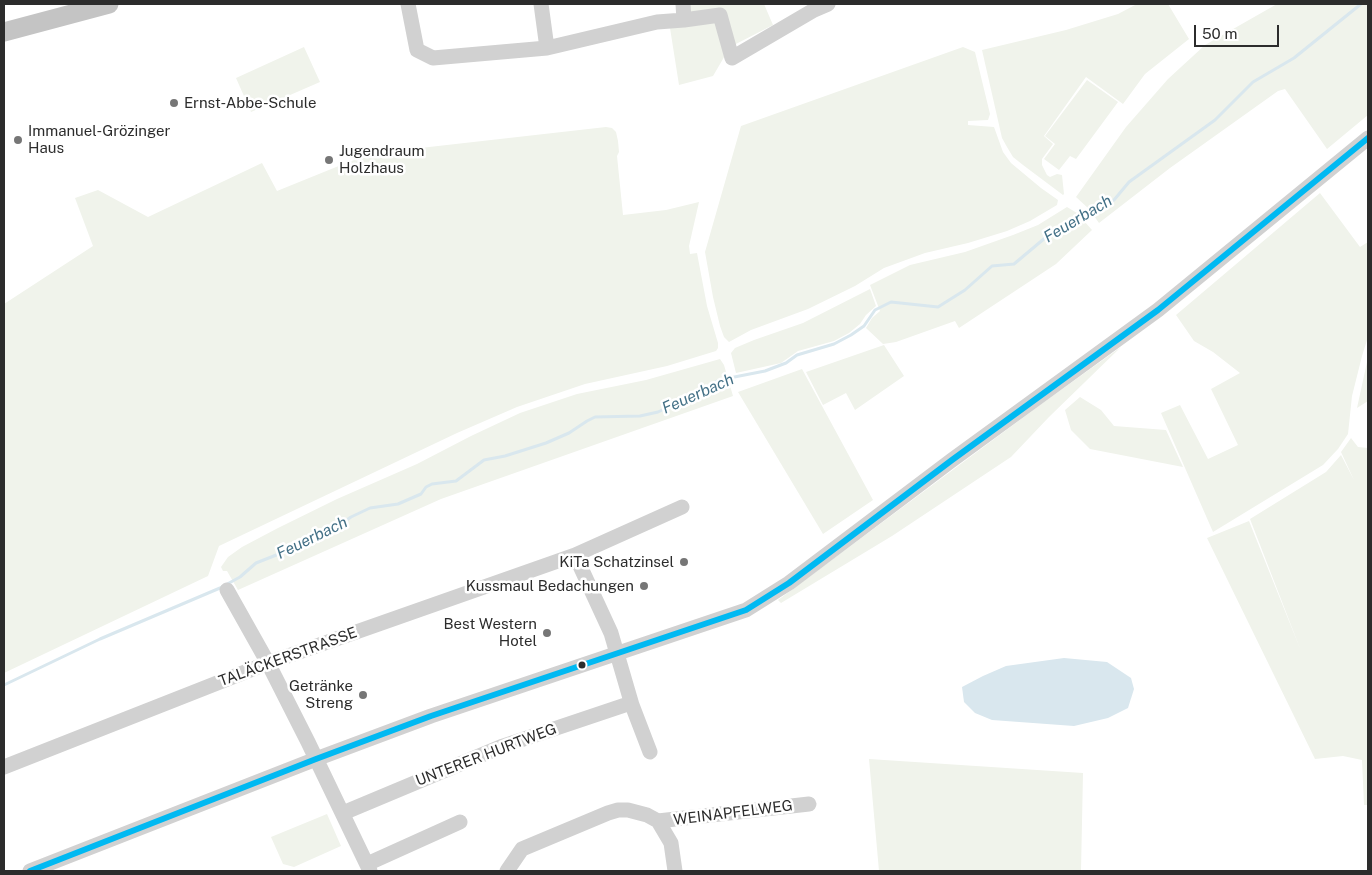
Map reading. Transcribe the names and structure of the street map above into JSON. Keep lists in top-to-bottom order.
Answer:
{
  "streets": {
    "street": ["TALÄCKERSTRASSE", "UNTERER HURTWEG", "WEINAPFELWEG"]
  },
  "water": ["Feuerbach"],
  "places": [
    "Ernst-Abbe-Schule",
    "Immanuel-Grözinger Haus",
    "Jugendraum Holzhaus",
    "KiTa Schatzinsel",
    "Kussmaul Bedachungen",
    "Best Western Hotel",
    "Getränke Streng"
  ],
  "scale_bar": "50 m"
}
